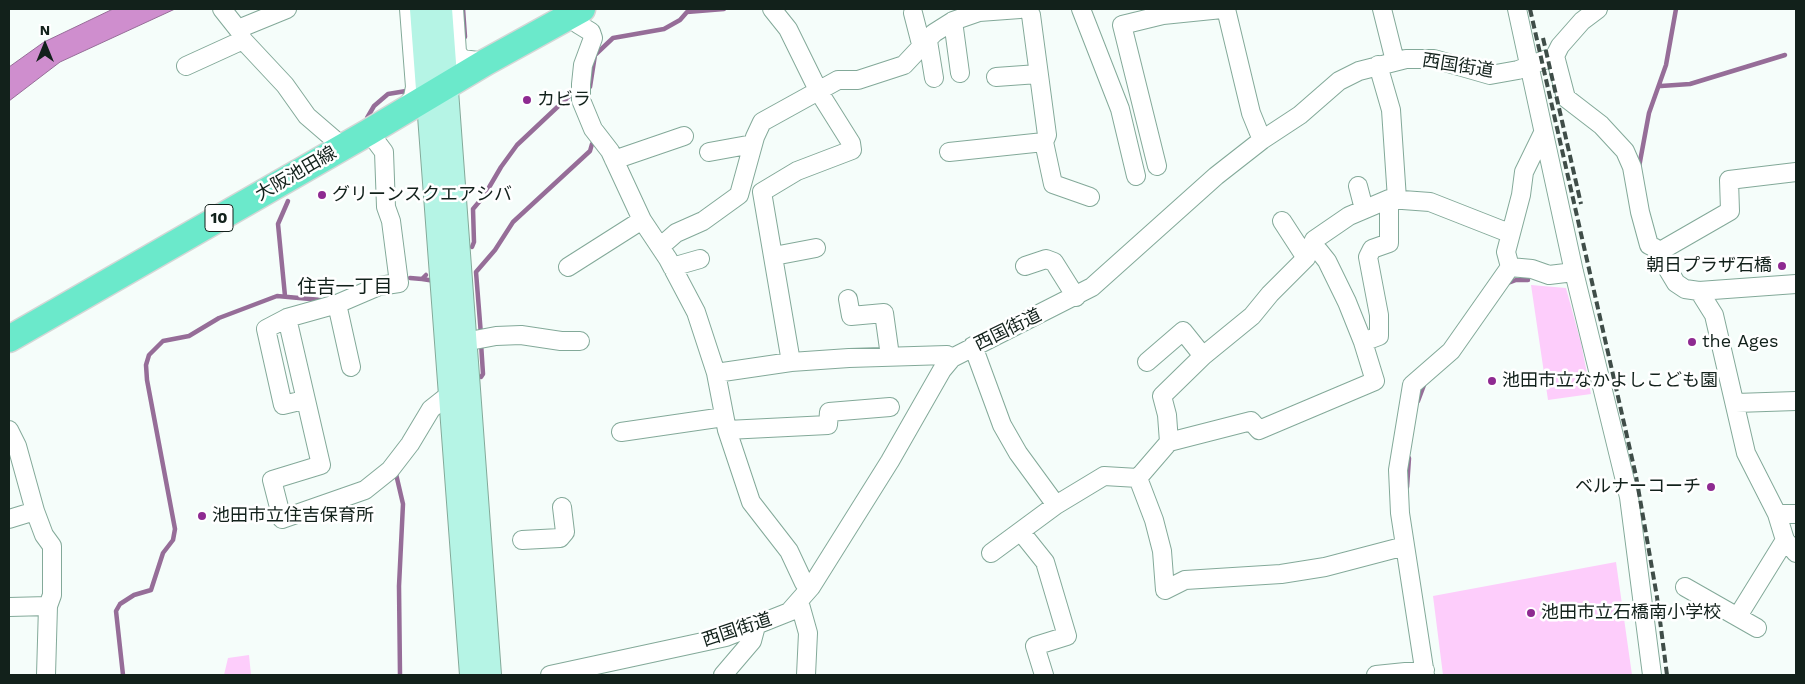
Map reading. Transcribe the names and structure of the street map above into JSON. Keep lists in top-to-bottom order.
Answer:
{
  "streets": {
    "main road": ["大阪池田線", "10"],
    "street": ["西国街道"]
  },
  "districts": ["住吉一丁目"],
  "places": [
    "カビラ",
    "グリーンスクエアシバ",
    "朝日プラザ石橋",
    "the Ages",
    "池田市立なかよしこども園",
    "ベルナーコーチ",
    "池田市立住吉保育所",
    "池田市立石橋南小学校"
  ],
  "north": "top"
}
